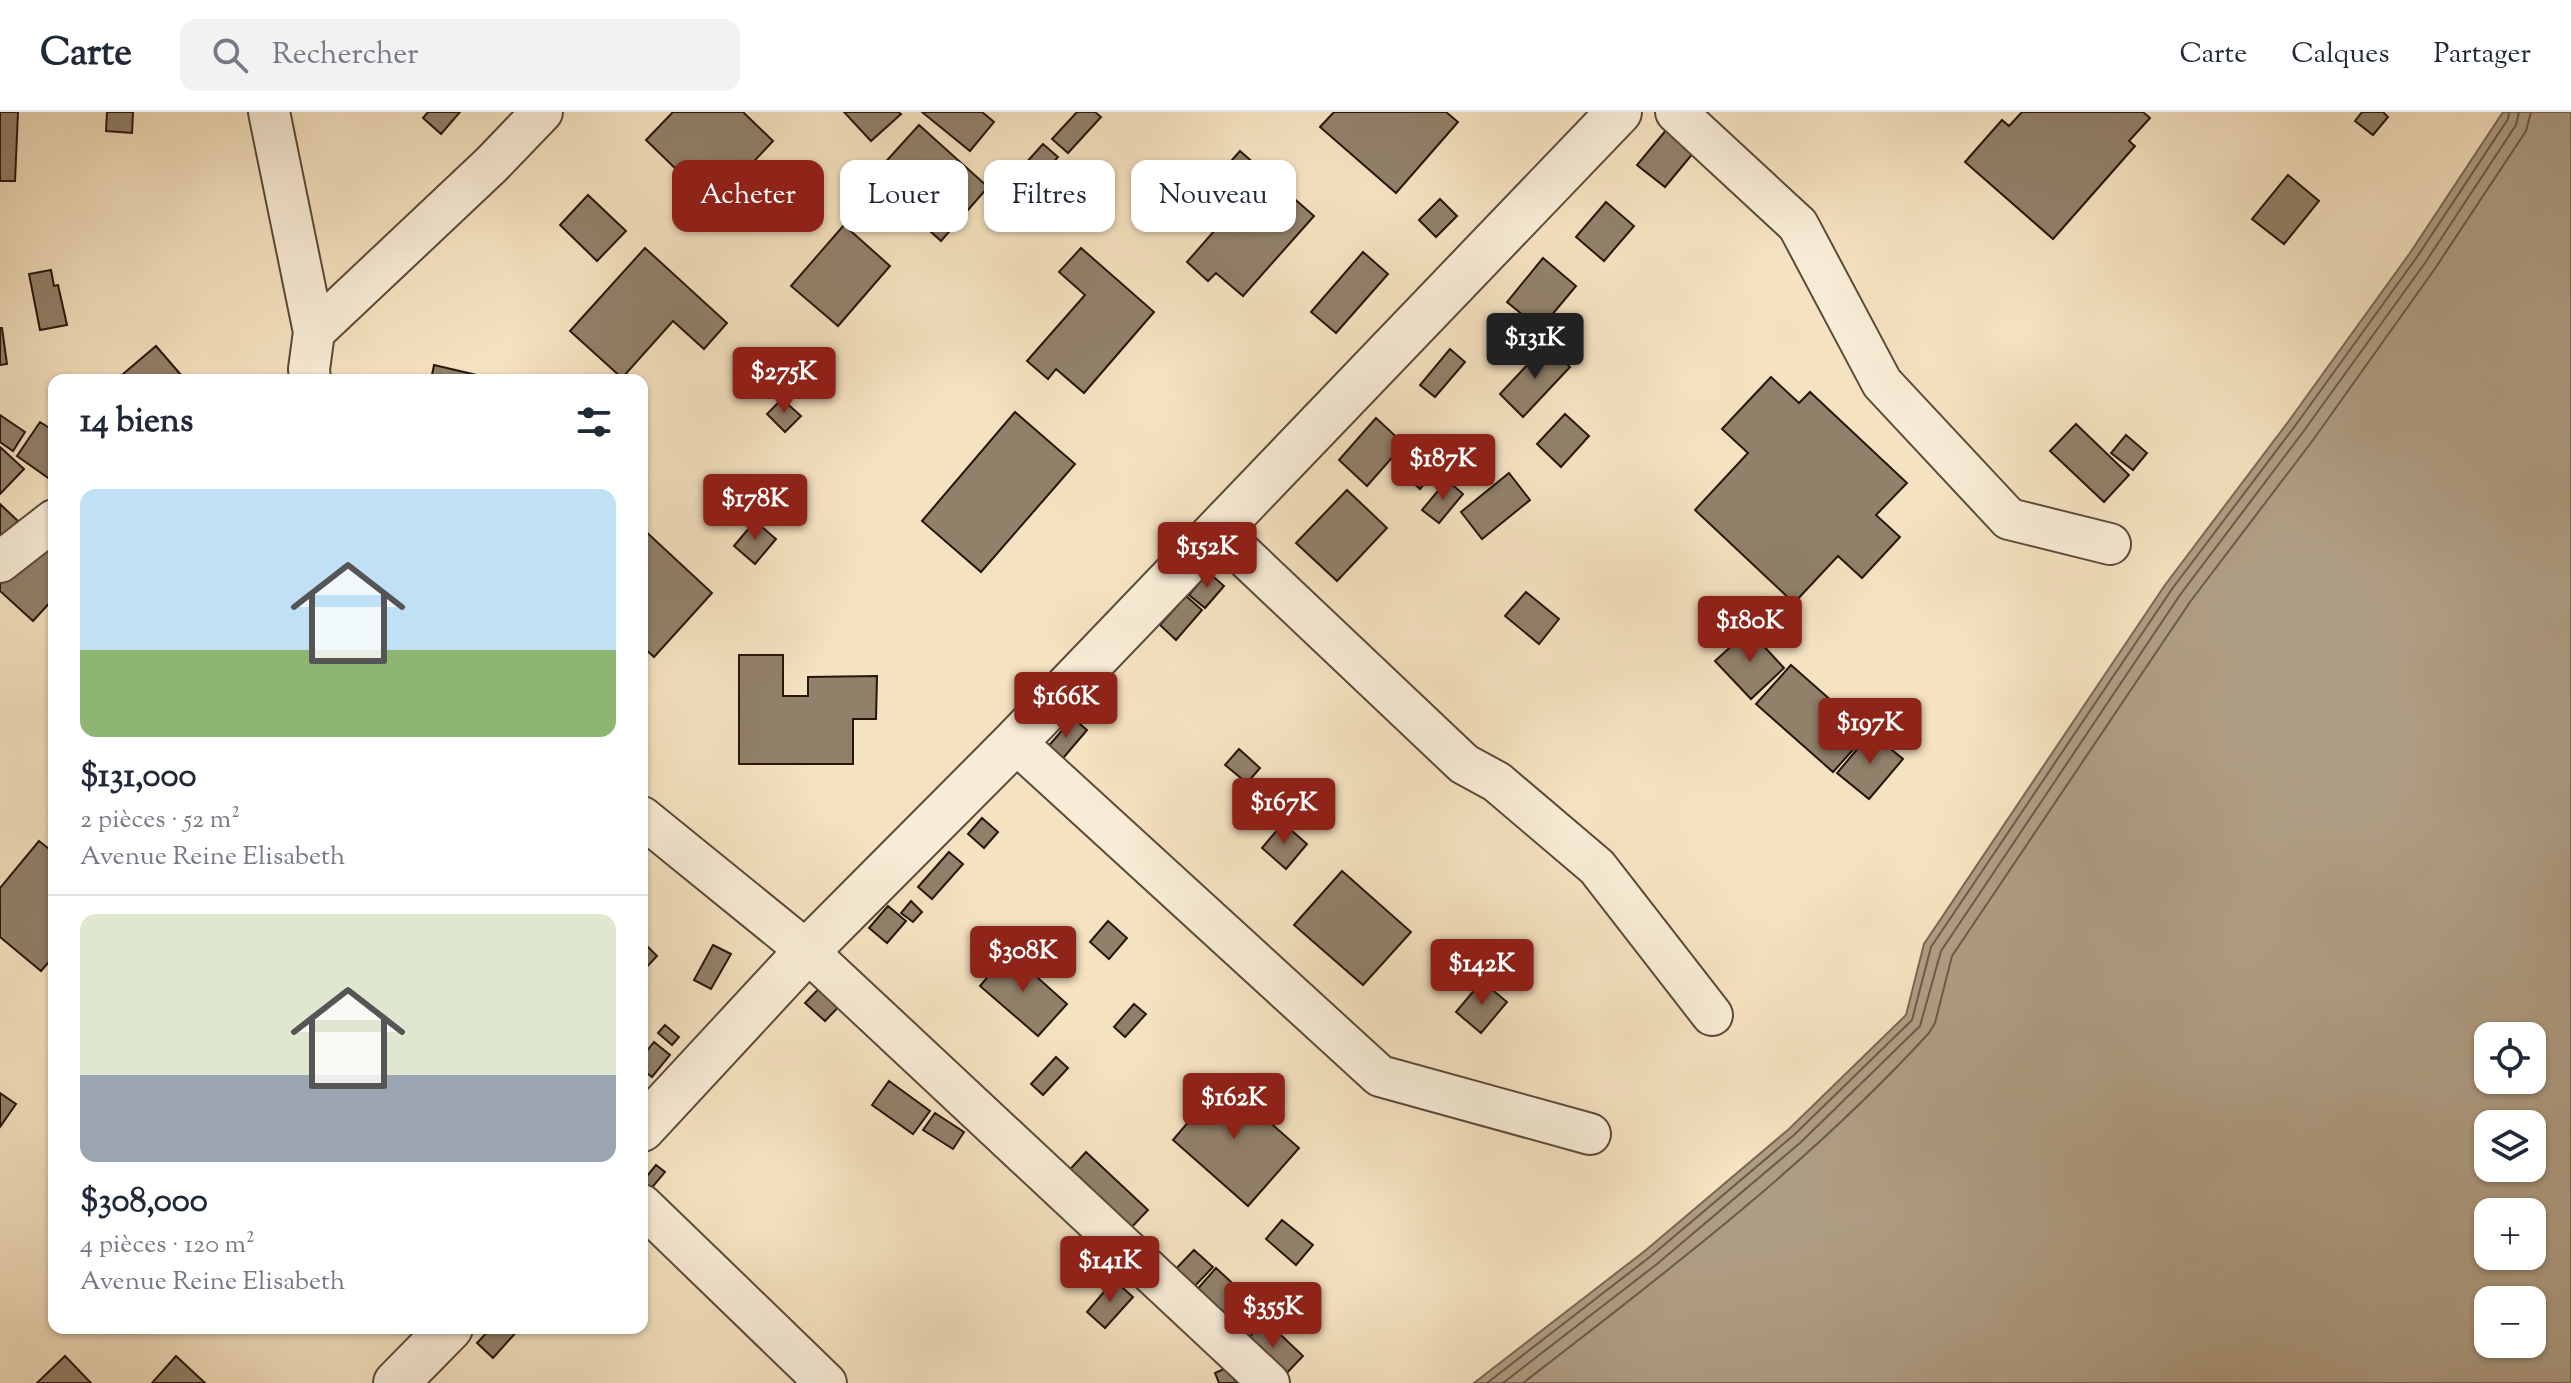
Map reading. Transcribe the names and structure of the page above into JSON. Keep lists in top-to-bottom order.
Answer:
{
  "page": {
    "header": "Carte",
    "search": "Rechercher",
    "nav": ["Carte", "Calques", "Partager"],
    "chip": [
      "Acheter",
      "Louer",
      "Filtres",
      "Nouveau"
    ],
    "price": [
      "$131K",
      "$275K",
      "$187K",
      "$178K",
      "$152K",
      "$180K",
      "$166K",
      "$197K",
      "$167K",
      "$308K",
      "$142K",
      "$162K",
      "$141K",
      "$355K"
    ],
    "heading": "14 biens",
    "list": [
      {
        "name": "$131,000",
        "note": "2 pièces · 52 m² · Avenue Reine Elisabeth"
      },
      {
        "name": "$308,000",
        "note": "4 pièces · 120 m² · Avenue Reine Elisabeth"
      }
    ],
    "map_buttons": ["+", "−"]
  }
}
